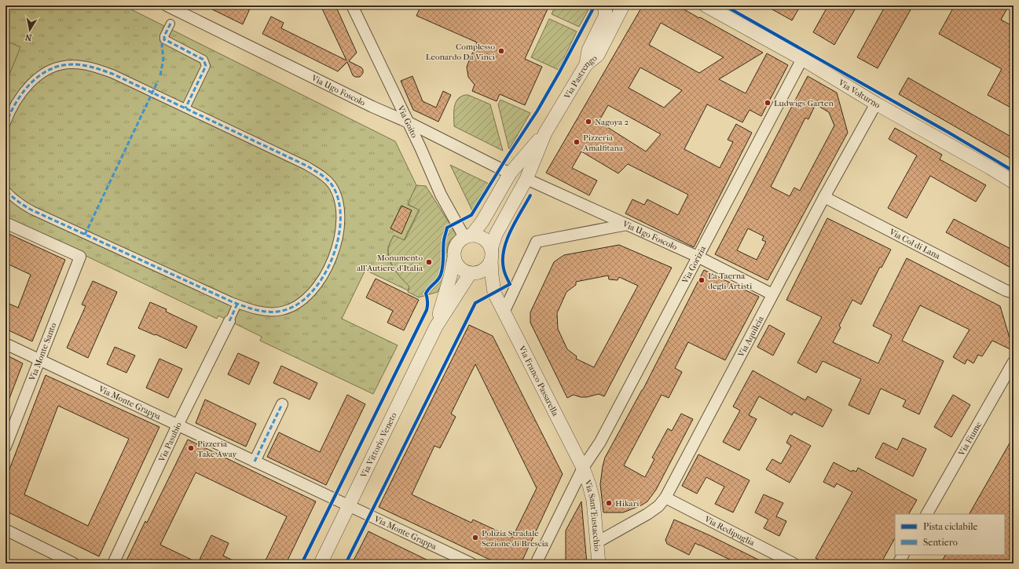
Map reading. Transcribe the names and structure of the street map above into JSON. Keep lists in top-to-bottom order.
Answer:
{
  "streets": {
    "street": [
      "Via Pastrengo",
      "Via Ugo Foscolo",
      "Via Volturno",
      "Via Goito",
      "Via Col di Lana",
      "Via Gorizia",
      "Via Aquileia",
      "Via Monte Santo",
      "Via Franco Passarella",
      "Via Monte Grappa",
      "Via Fiume",
      "Via Pasubio",
      "Via Vittorio Veneto",
      "Via Sant'Eustacchio",
      "Via Redipuglia"
    ]
  },
  "crossings": [
    ["Via Pastrengo", "Via Ugo Foscolo"],
    ["Via Pastrengo", "Via Goito"],
    ["Via Pastrengo", "Via Franco Passarella"],
    ["Via Pastrengo", "Via Vittorio Veneto"],
    ["Via Ugo Foscolo", "Via Goito"],
    ["Via Ugo Foscolo", "Via Gorizia"],
    ["Via Ugo Foscolo", "Via Aquileia"],
    ["Via Volturno", "Via Gorizia"],
    ["Via Volturno", "Via Aquileia"],
    ["Via Goito", "Via Franco Passarella"],
    ["Via Goito", "Via Vittorio Veneto"],
    ["Via Col di Lana", "Via Aquileia"],
    ["Via Gorizia", "Via Franco Passarella"],
    ["Via Gorizia", "Via Sant'Eustacchio"],
    ["Via Aquileia", "Via Sant'Eustacchio"],
    ["Via Aquileia", "Via Redipuglia"],
    ["Via Monte Santo", "Via Monte Grappa"],
    ["Via Franco Passarella", "Via Vittorio Veneto"],
    ["Via Franco Passarella", "Via Sant'Eustacchio"],
    ["Via Monte Grappa", "Via Pasubio"],
    ["Via Monte Grappa", "Via Vittorio Veneto"]
  ],
  "places": [
    "Complesso Leonardo Da Vinci",
    "Ludwigs Garten",
    "Nagoya 2",
    "Pizzeria Amalfitana",
    "Monumento all'Autiere d'Italia",
    "La Taerna degli Artisti",
    "Pizzeria Take Away",
    "Hikari",
    "Polizia Stradale Sezione di Brescia"
  ],
  "legend": ["Pista ciclabile", "Sentiero"],
  "north": "bottom"
}
